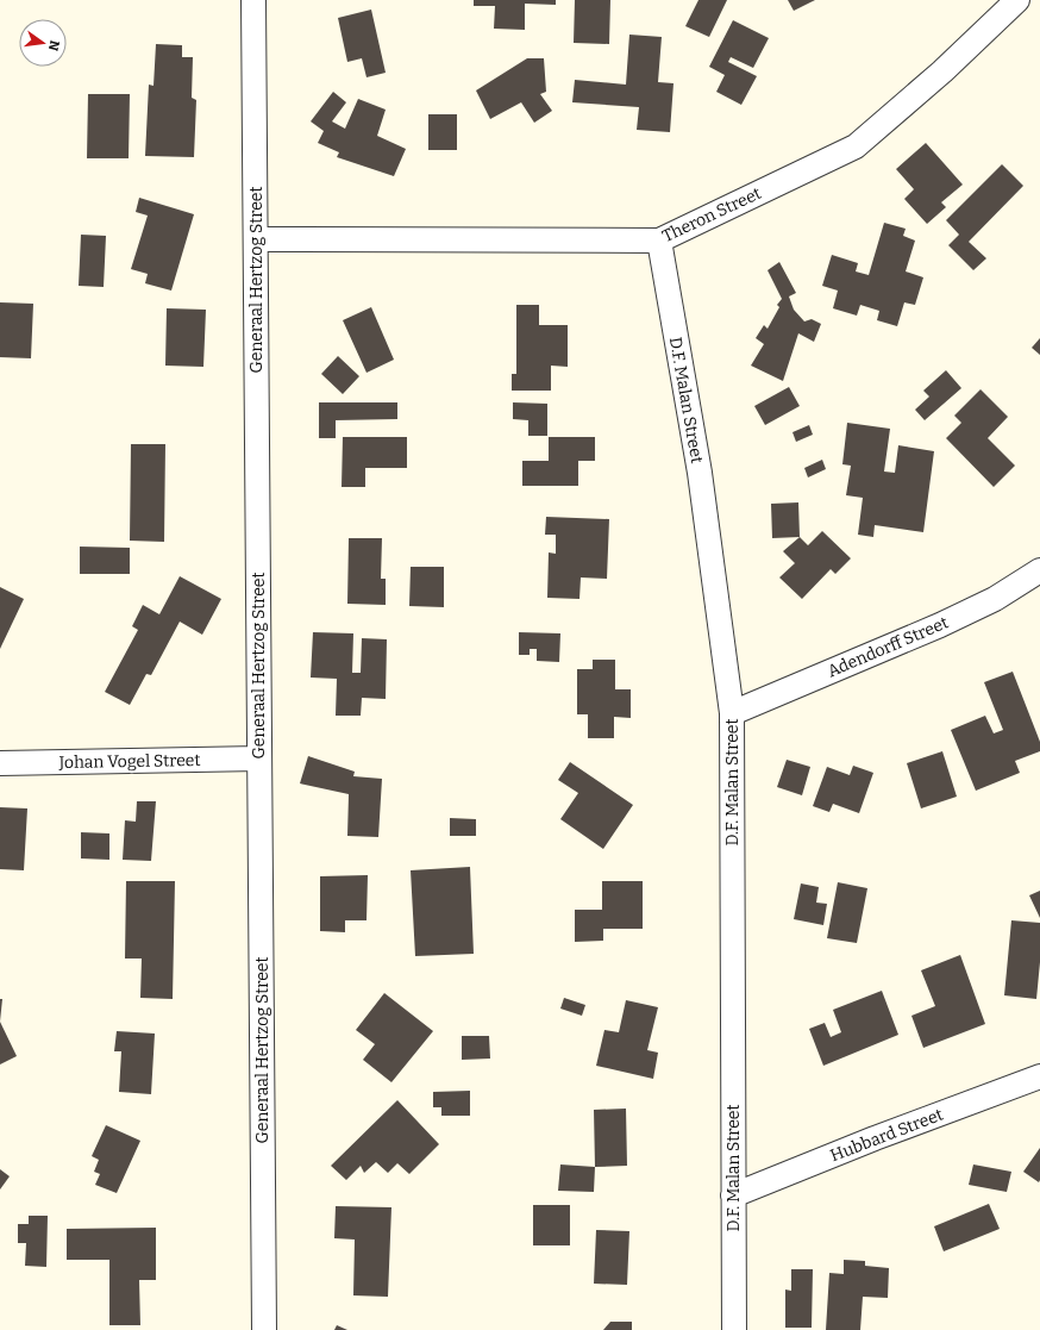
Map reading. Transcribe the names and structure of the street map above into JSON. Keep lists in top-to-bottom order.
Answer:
{
  "streets": {
    "street": [
      "Theron Street",
      "Generaal Hertzog Street",
      "D.F. Malan Street",
      "Adendorff Street",
      "Johan Vogel Street",
      "Hubbard Street"
    ]
  },
  "crossings": [
    ["Theron Street", "Generaal Hertzog Street"],
    ["Theron Street", "D.F. Malan Street"],
    ["Generaal Hertzog Street", "Johan Vogel Street"],
    ["D.F. Malan Street", "Adendorff Street"],
    ["D.F. Malan Street", "Hubbard Street"]
  ],
  "north": "right"
}
